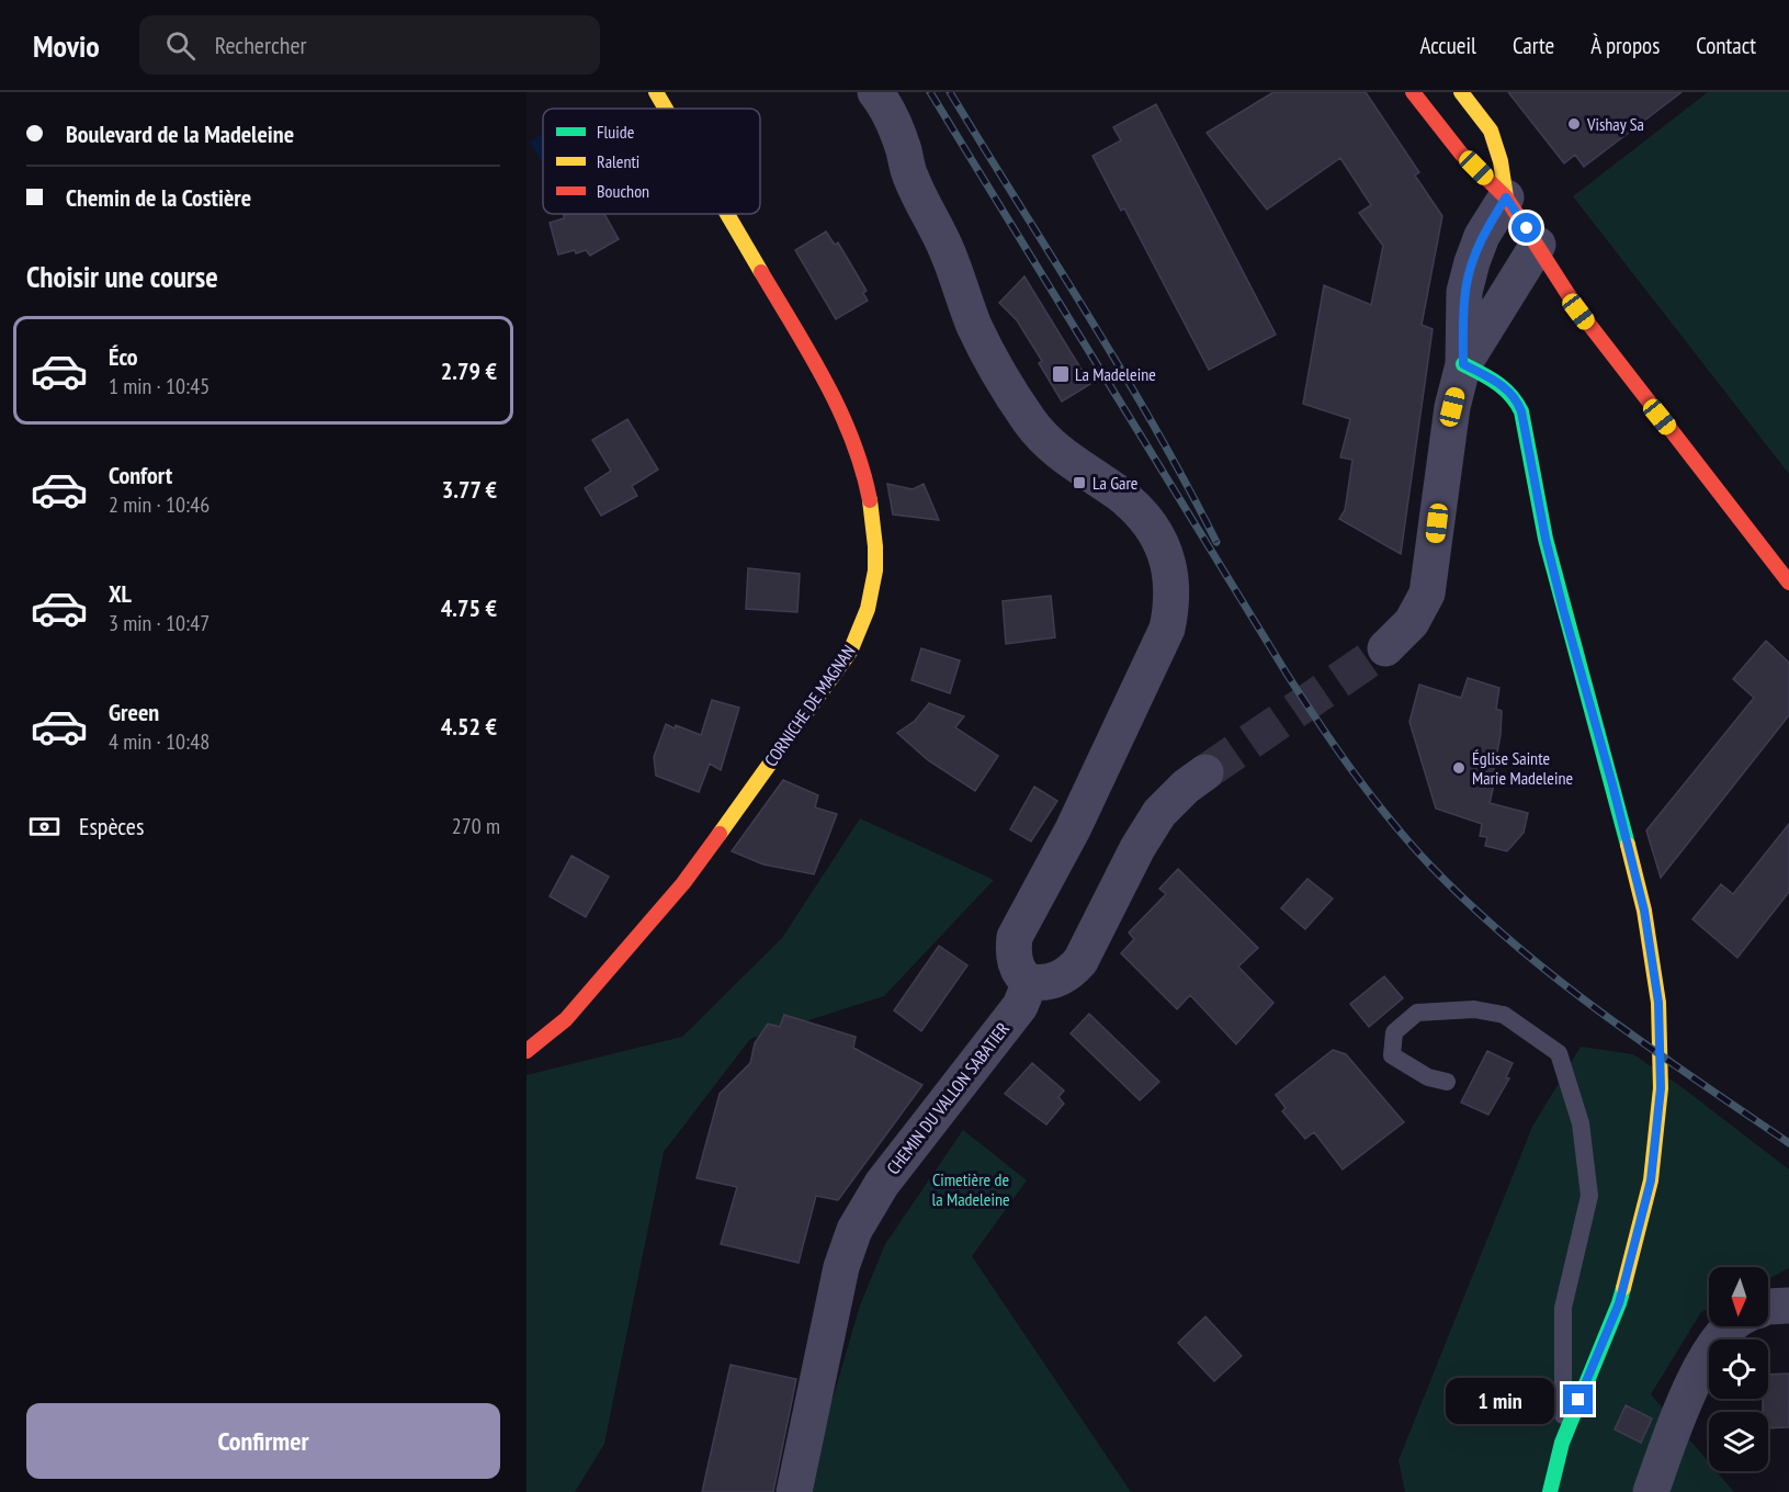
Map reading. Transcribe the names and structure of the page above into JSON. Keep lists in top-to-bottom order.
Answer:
{
  "streets": {
    "street": ["CORNICHE DE MAGNAN", "CHEMIN DU VALLON SABATIER"]
  },
  "parks": ["Cimetière de la Madeleine"],
  "places": {
    "other": ["Vishay Sa", "Église Sainte Marie Madeleine"],
    "transit": ["La Madeleine", "La Gare"]
  },
  "legend": ["Fluide", "Ralenti", "Bouchon"],
  "north": "bottom",
  "page": {
    "header": "Movio",
    "search": "Rechercher",
    "nav": [
      "Accueil",
      "Carte",
      "À propos",
      "Contact"
    ],
    "banner": ["Boulevard de la Madeleine", "Chemin de la Costière"],
    "heading": "Choisir une course",
    "list": [
      {
        "name": "Éco",
        "note": "1 min · 10:45",
        "value": "2.79 €"
      },
      {
        "name": "Confort",
        "note": "2 min · 10:46",
        "value": "3.77 €"
      },
      {
        "name": "XL",
        "note": "3 min · 10:47",
        "value": "4.75 €"
      },
      {
        "name": "Green",
        "note": "4 min · 10:48",
        "value": "4.52 €"
      }
    ],
    "pay": ["Espèces", "270 m"],
    "bubble": "1 min",
    "buttons": "Confirmer"
  }
}
